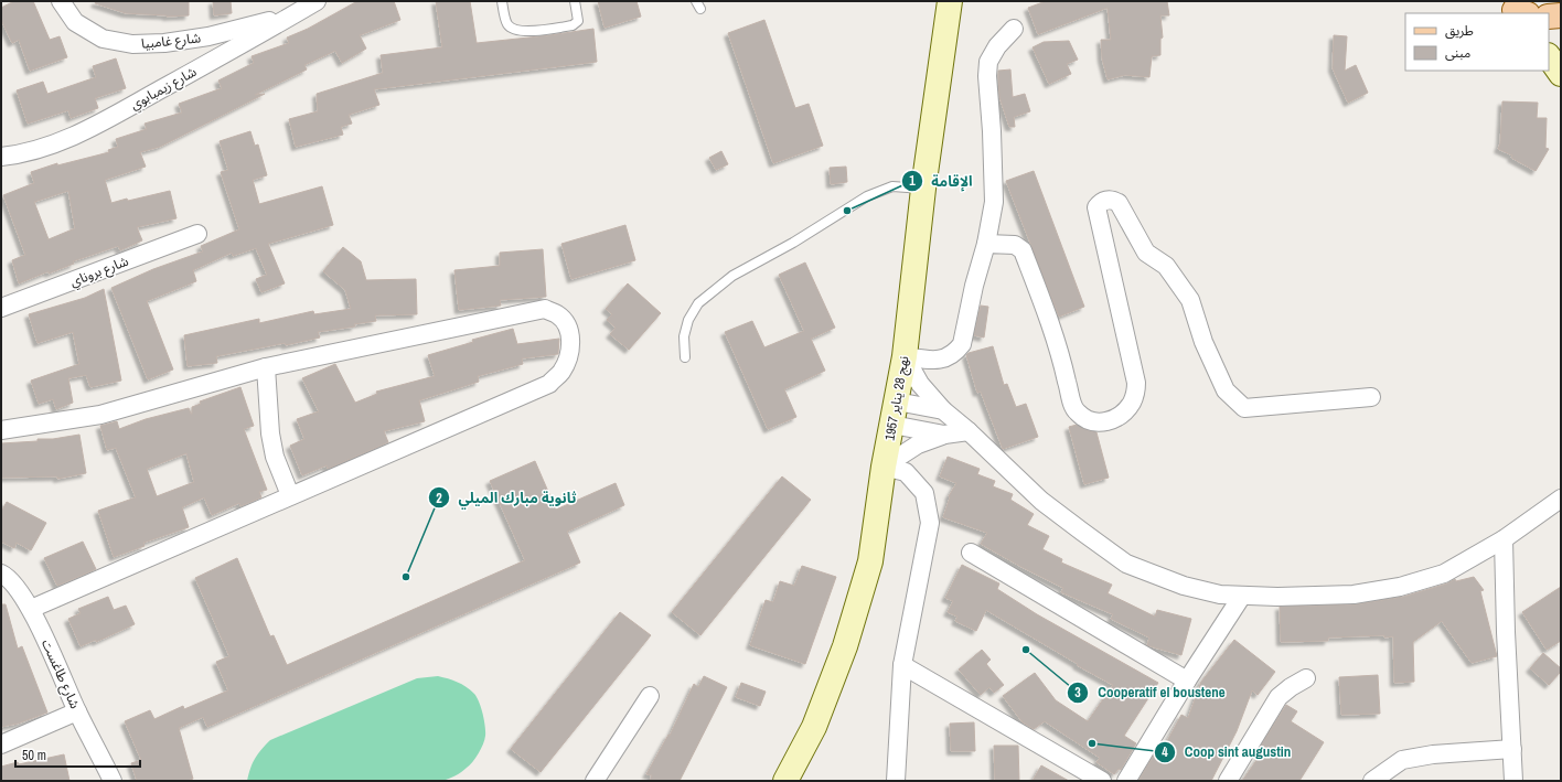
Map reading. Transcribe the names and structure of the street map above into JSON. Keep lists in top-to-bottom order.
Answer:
{
  "streets": {
    "street": [
      "شارع غامبيا",
      "شارع زيمبابوي",
      "شارع بروناي",
      "نهج 28 يناير 1957",
      "شارع طاغست"
    ]
  },
  "crossings": [
    ["شارع غامبيا", "شارع زيمبابوي"]
  ],
  "places": [
    "الإقامة",
    "ثانوية مبارك الميلي",
    "Cooperatif el boustene",
    "Coop sint augustin"
  ],
  "legend": ["طريق", "مبنى"],
  "scale_bar": "50 m"
}
